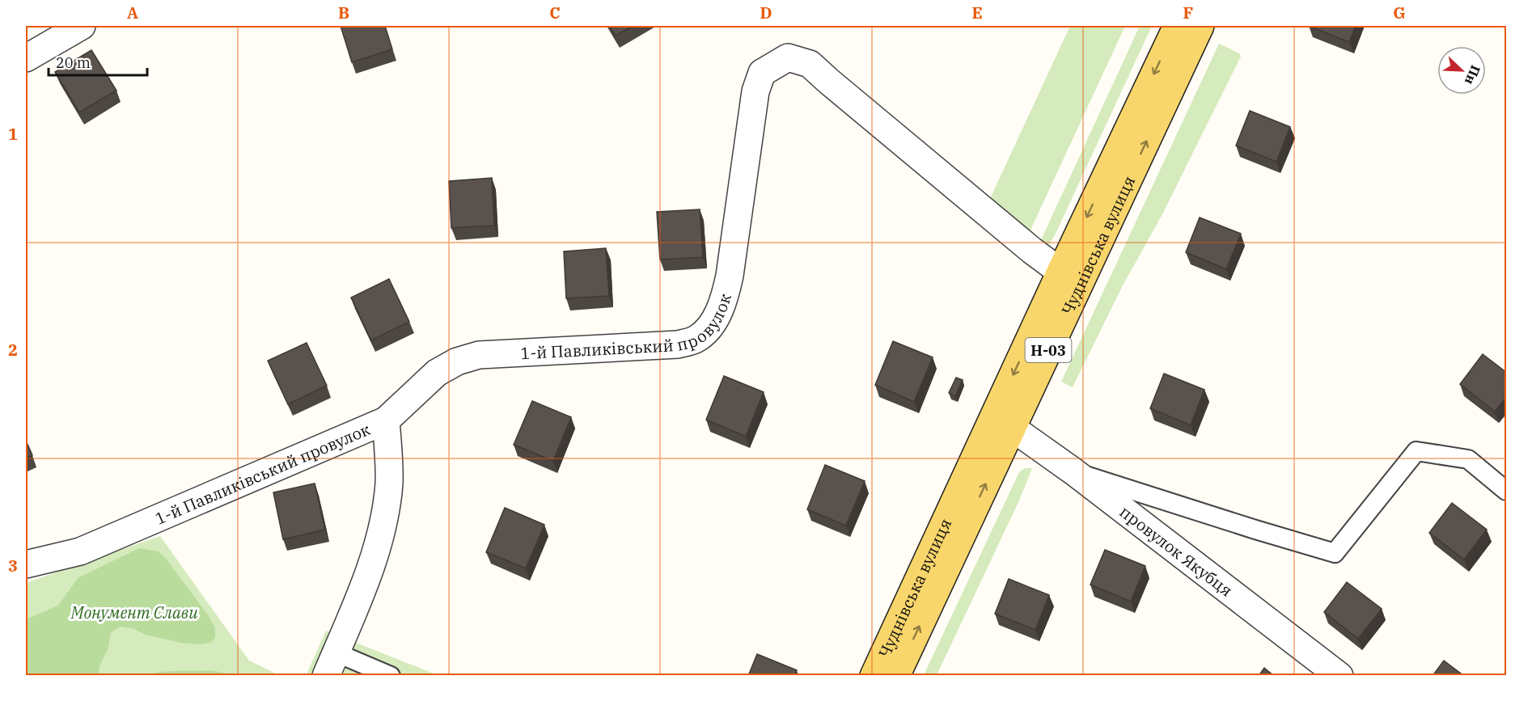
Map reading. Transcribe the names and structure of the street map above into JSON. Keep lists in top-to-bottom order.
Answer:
{
  "streets": {
    "main road": ["Чуднівська вулиця", "Н-03"],
    "street": ["1-й Павликівський провулок", "провулок Якубця"]
  },
  "crossings": [
    ["Чуднівська вулиця", "1-й Павликівський провулок"],
    ["Чуднівська вулиця", "провулок Якубця"]
  ],
  "parks": ["Монумент Слави"],
  "scale_bar": "20 m",
  "north": "bottom right",
  "grid": {
    "columns": [
      "A",
      "B",
      "C",
      "D",
      "E",
      "F",
      "G"
    ],
    "rows": ["1", "2", "3"]
  }
}
